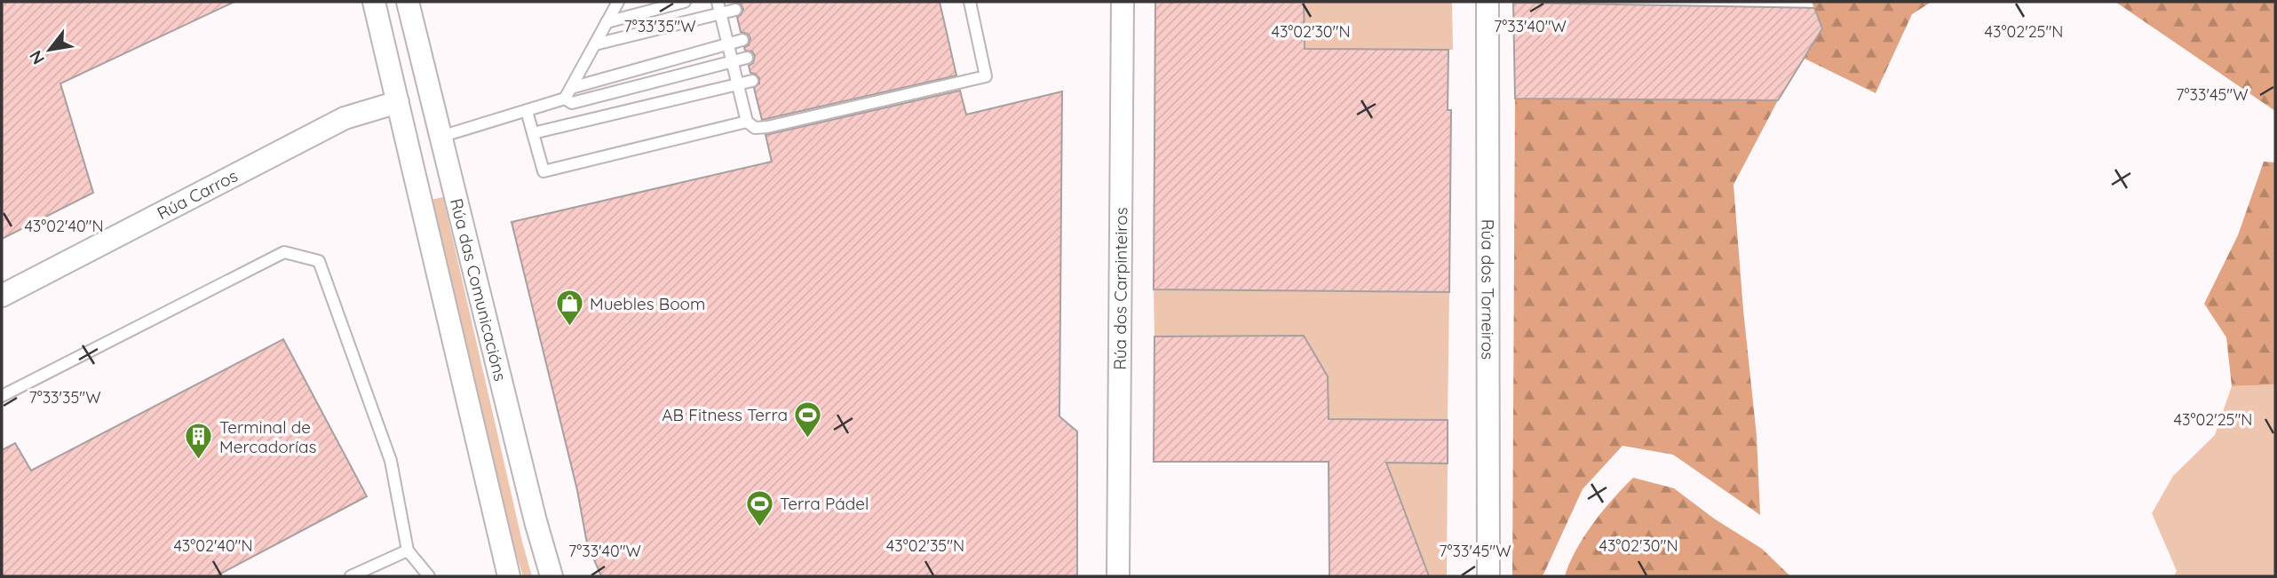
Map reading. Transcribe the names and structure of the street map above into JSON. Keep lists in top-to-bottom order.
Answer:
{
  "streets": {
    "street": [
      "Rúa Carros",
      "Rúa das Comunicacións",
      "Rúa dos Carpinteiros",
      "Rúa dos Torneiros"
    ]
  },
  "crossings": [
    ["Rúa Carros", "Rúa das Comunicacións"]
  ],
  "places": {
    "shop": ["Muebles Boom"],
    "sports": ["AB Fitness Terra", "Terra Pádel"],
    "building": ["Terminal de Mercadorías"]
  },
  "north": "bottom left",
  "coordinates": [
    "7°33'35\"W",
    "7°33'40\"W",
    "43°02'30\"N",
    "43°02'25\"N",
    "7°33'45\"W",
    "43°02'40\"N",
    "43°02'35\"N"
  ]
}
